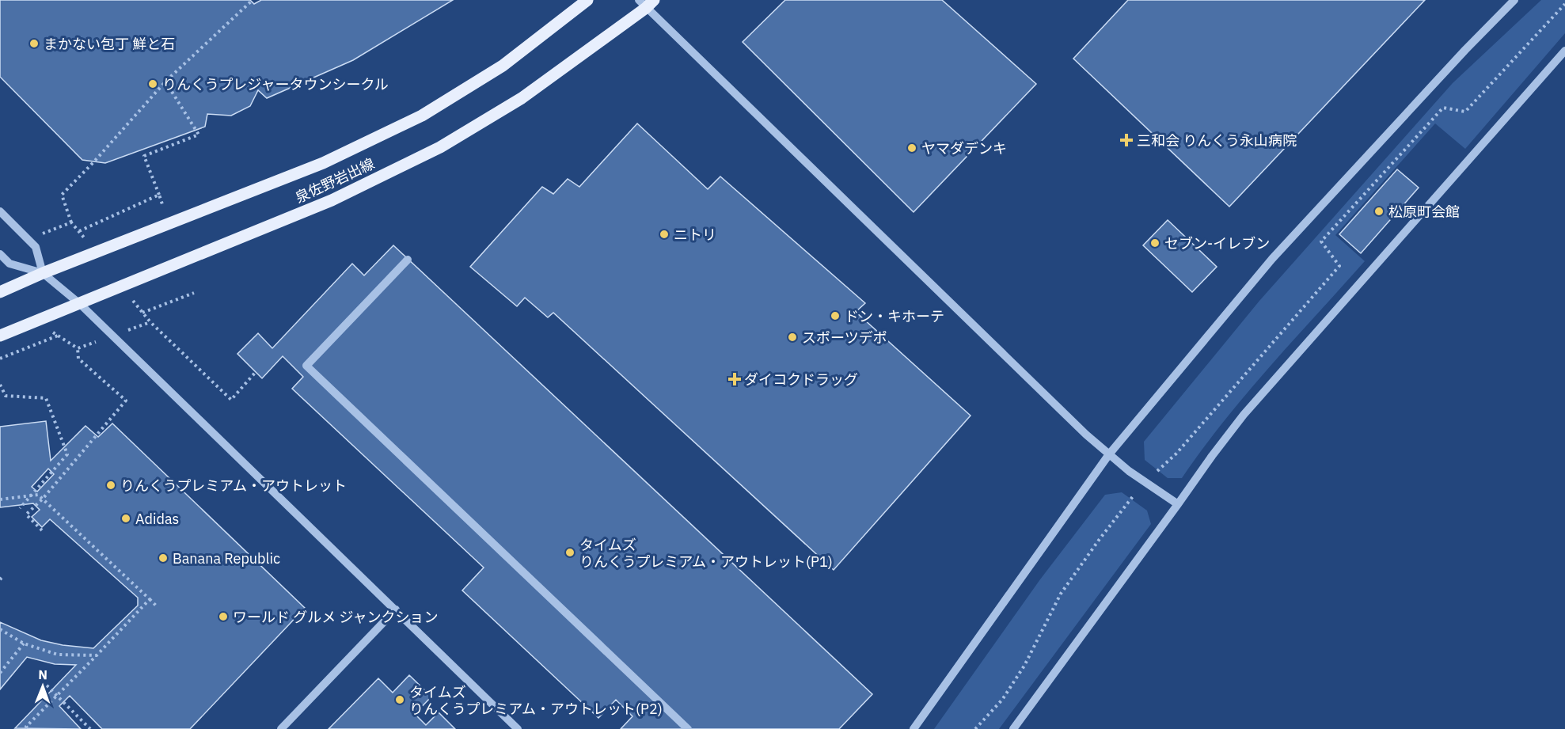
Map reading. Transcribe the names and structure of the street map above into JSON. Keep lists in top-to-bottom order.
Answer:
{
  "streets": {
    "main road": ["泉佐野岩出線"]
  },
  "places": {
    "other": [
      "まかない包丁 鮮と石",
      "りんくうプレジャータウンシークル",
      "ヤマダデンキ",
      "松原町会館",
      "ニトリ",
      "セブン-イレブン",
      "ドン・キホーテ",
      "スポーツデポ",
      "りんくうプレミアム・アウトレット",
      "Adidas",
      "タイムズ りんくうプレミアム・アウトレット(P1)",
      "Banana Republic",
      "ワールド グルメ ジャンクション",
      "タイムズ りんくうプレミアム・アウトレット(P2)"
    ],
    "health": ["三和会 りんくう永山病院", "ダイコクドラッグ"]
  },
  "north": "top"
}
